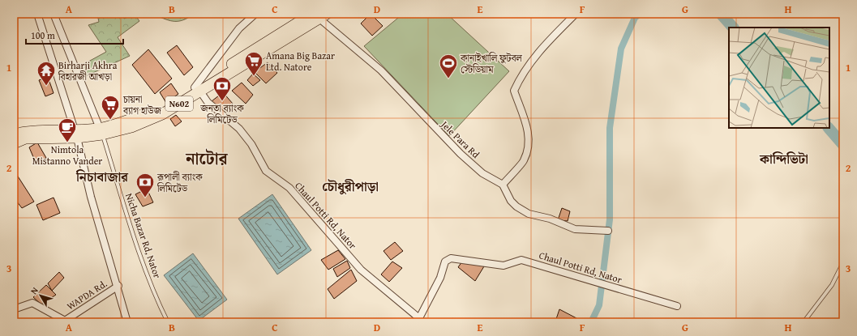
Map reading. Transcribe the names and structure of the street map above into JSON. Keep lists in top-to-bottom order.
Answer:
{
  "streets": {
    "highway": ["N602"],
    "street": ["Jele Para Rd", "Chaul Potti Rd, Nator", "WAPDA Rd."],
    "lane": ["Nicha Bazar Rd, Nator"]
  },
  "crossings": [
    ["N602", "Jele Para Rd"],
    ["N602", "Chaul Potti Rd, Nator"],
    ["N602", "Nicha Bazar Rd, Nator"]
  ],
  "districts": [
    "নাটোর",
    "কান্দিভিটা",
    "নিচাবাজার",
    "চৌধুরীপাড়া"
  ],
  "places": {
    "supermarket": ["Amana Big Bazar Ltd. Natore", "চায়না ব্যাগ হাউজ"],
    "sports": ["কানাইখালি ফুটবল স্টেডিয়াম"],
    "temple": ["Birharji Akhra বিহারজী আখড়া"],
    "bank": ["জনতা ব্যাংক লিমিটেড", "রূপালী ব্যাংক লিমিটেড"],
    "cafe": ["Nimtola Mistanno Vander"]
  },
  "scale_bar": "100 m",
  "north": "top left",
  "grid": {
    "columns": [
      "A",
      "B",
      "C",
      "D",
      "E",
      "F",
      "G",
      "H"
    ],
    "rows": ["1", "2", "3"]
  }
}
